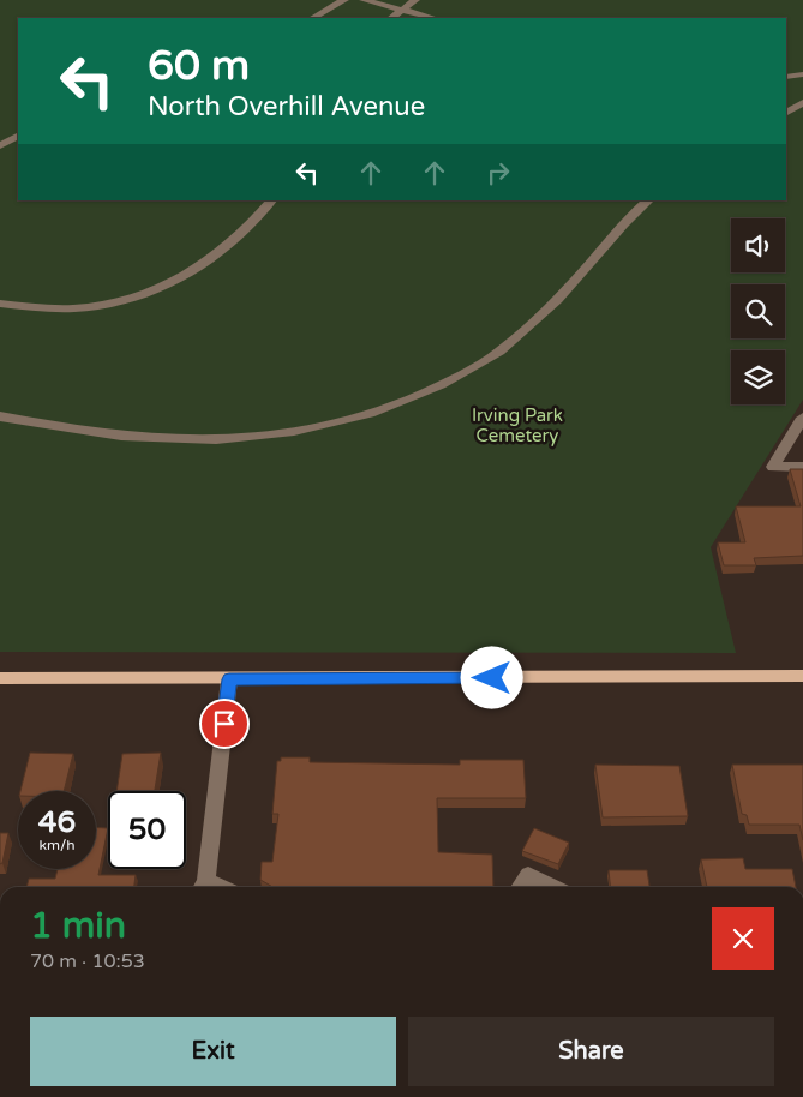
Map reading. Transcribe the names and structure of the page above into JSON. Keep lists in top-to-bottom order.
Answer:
{
  "parks": ["Irving Park Cemetery"],
  "page": {
    "turn": ["60 m", "North Overhill Avenue"],
    "speed": "46 km/h",
    "limit": "50",
    "heading": ["1 min", "70 m · 10:53"],
    "buttons": ["Exit", "Share"]
  }
}
